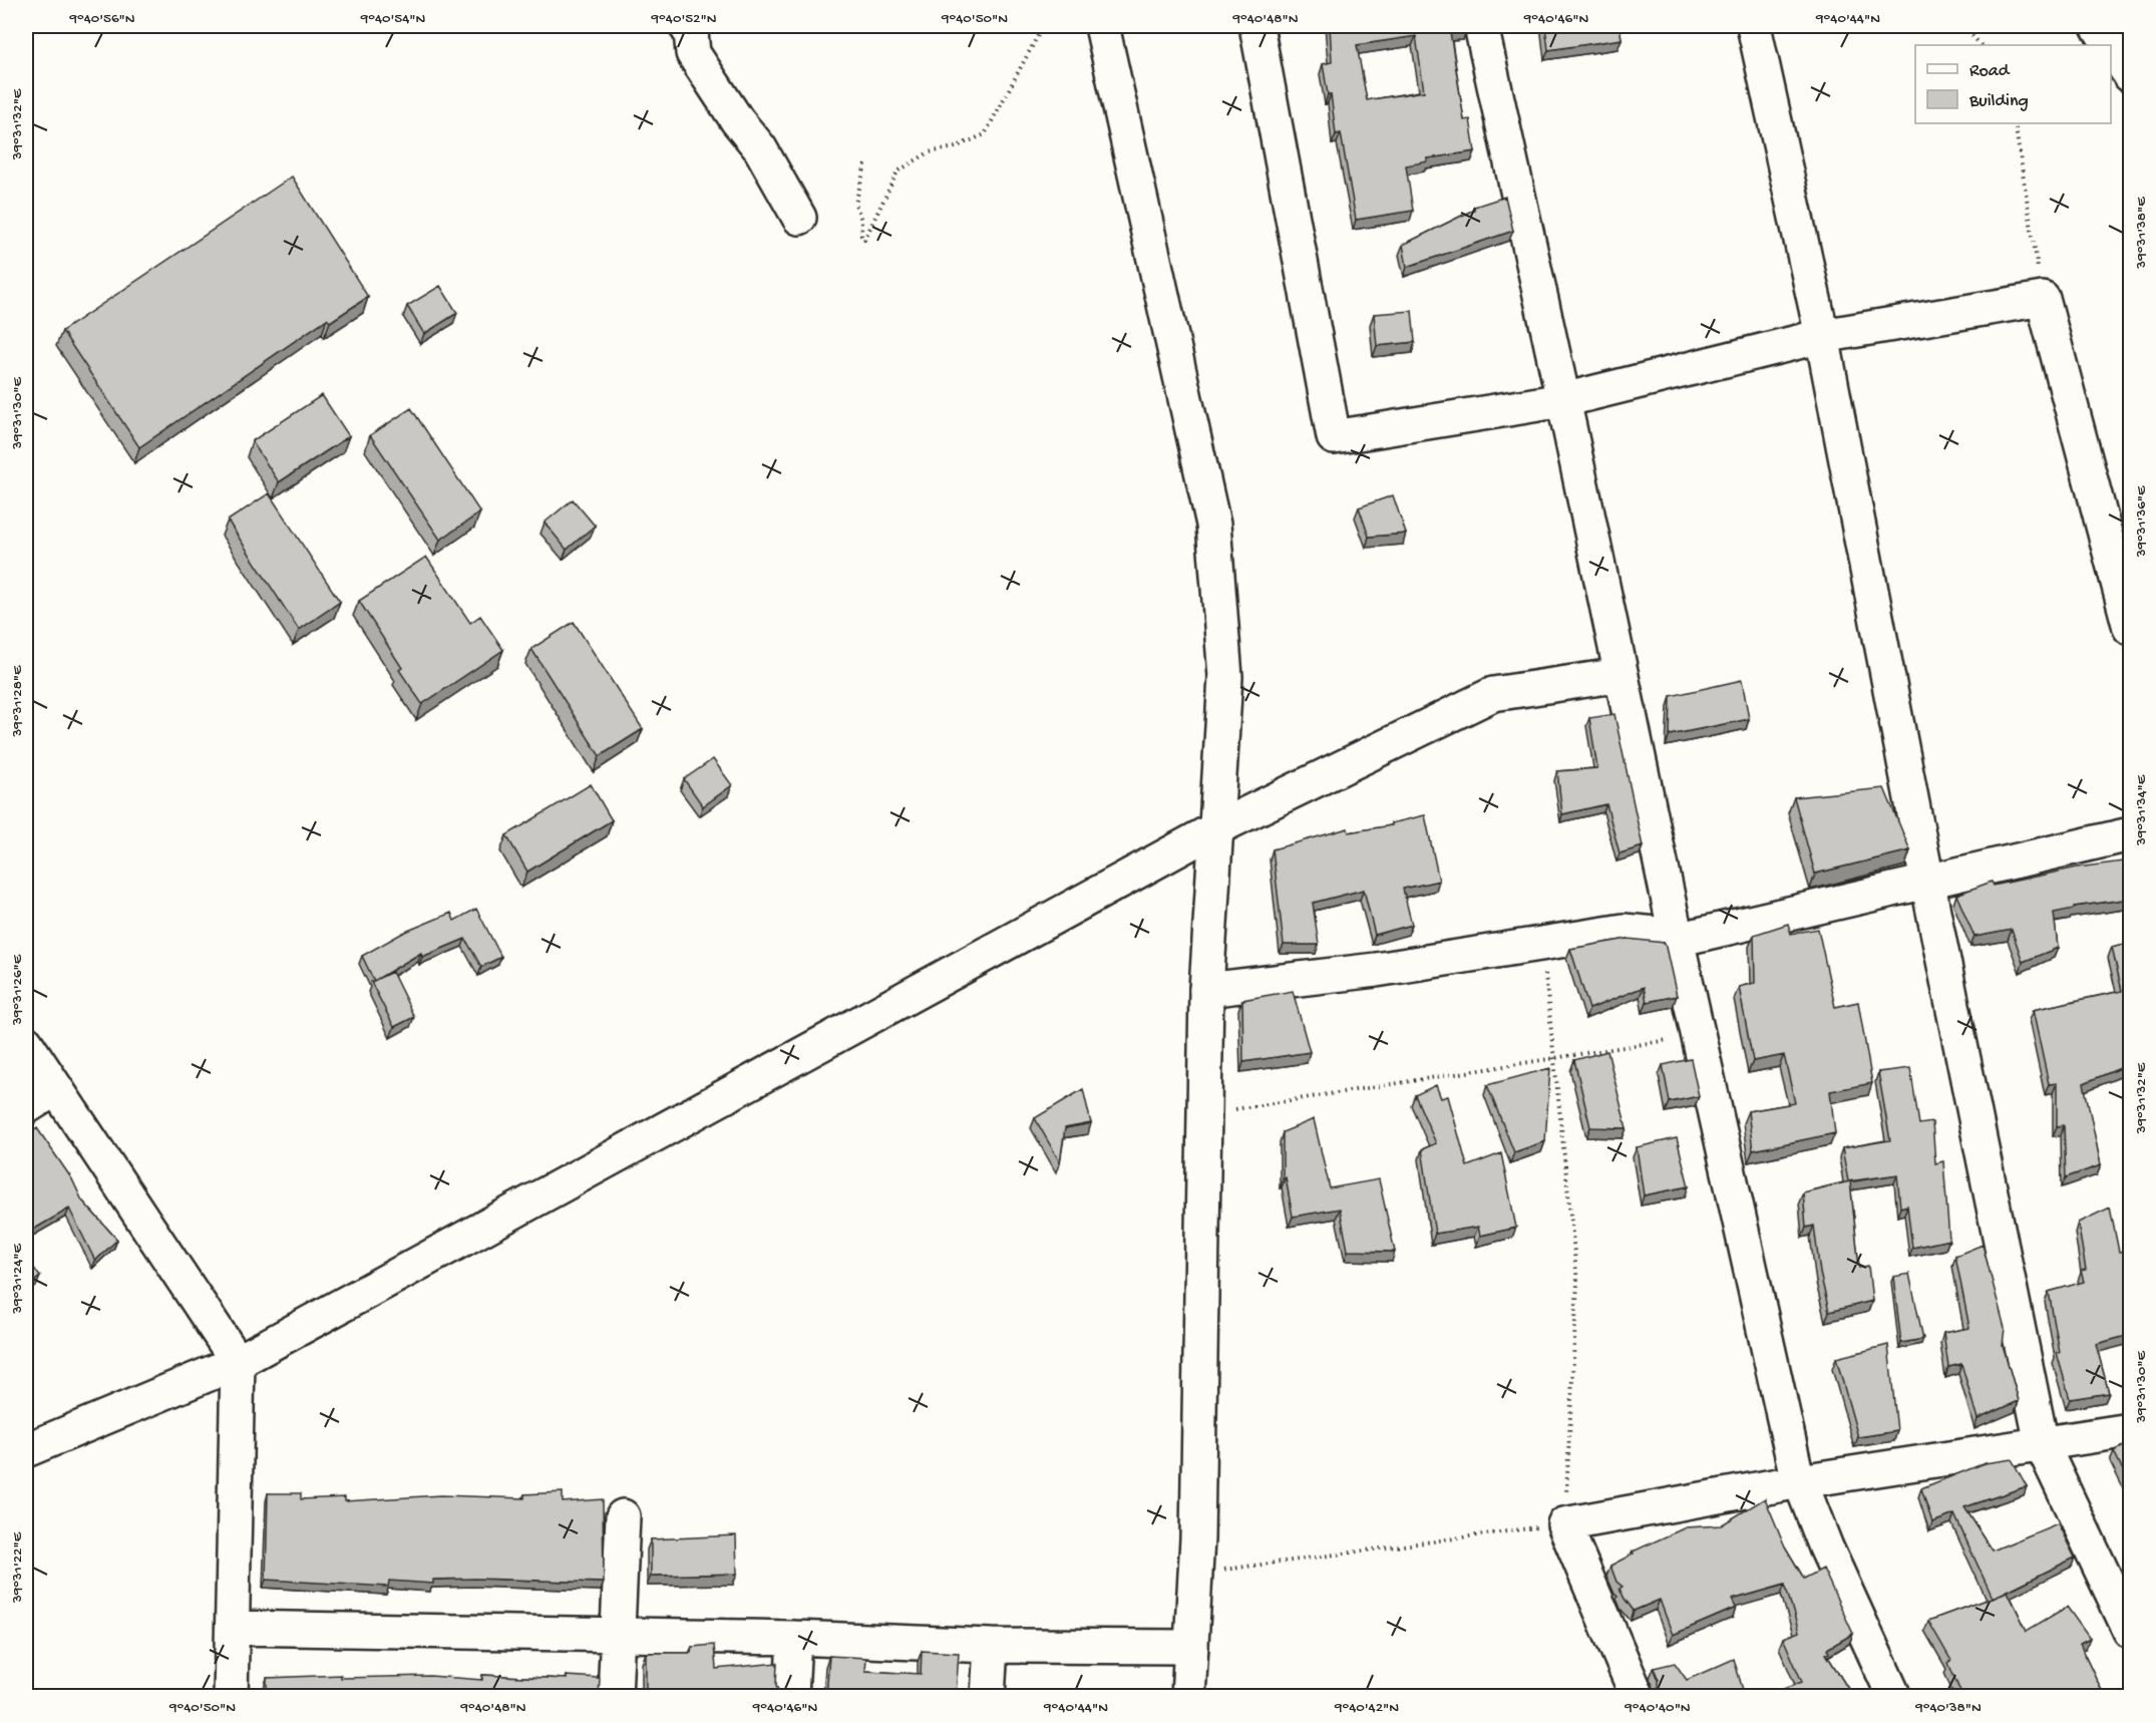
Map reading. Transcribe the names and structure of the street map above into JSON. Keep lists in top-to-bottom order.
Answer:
{
  "legend": ["Road", "Building"],
  "coordinates": [
    "9°40'56\"N",
    "9°40'54\"N",
    "9°40'52\"N",
    "9°40'50\"N",
    "9°40'48\"N",
    "9°40'46\"N",
    "9°40'44\"N",
    "39°31'32\"E",
    "39°31'38\"E",
    "39°31'30\"E",
    "39°31'36\"E",
    "39°31'28\"E",
    "39°31'34\"E",
    "39°31'26\"E",
    "39°31'24\"E",
    "39°31'22\"E",
    "9°40'42\"N",
    "9°40'40\"N",
    "9°40'38\"N"
  ]
}
